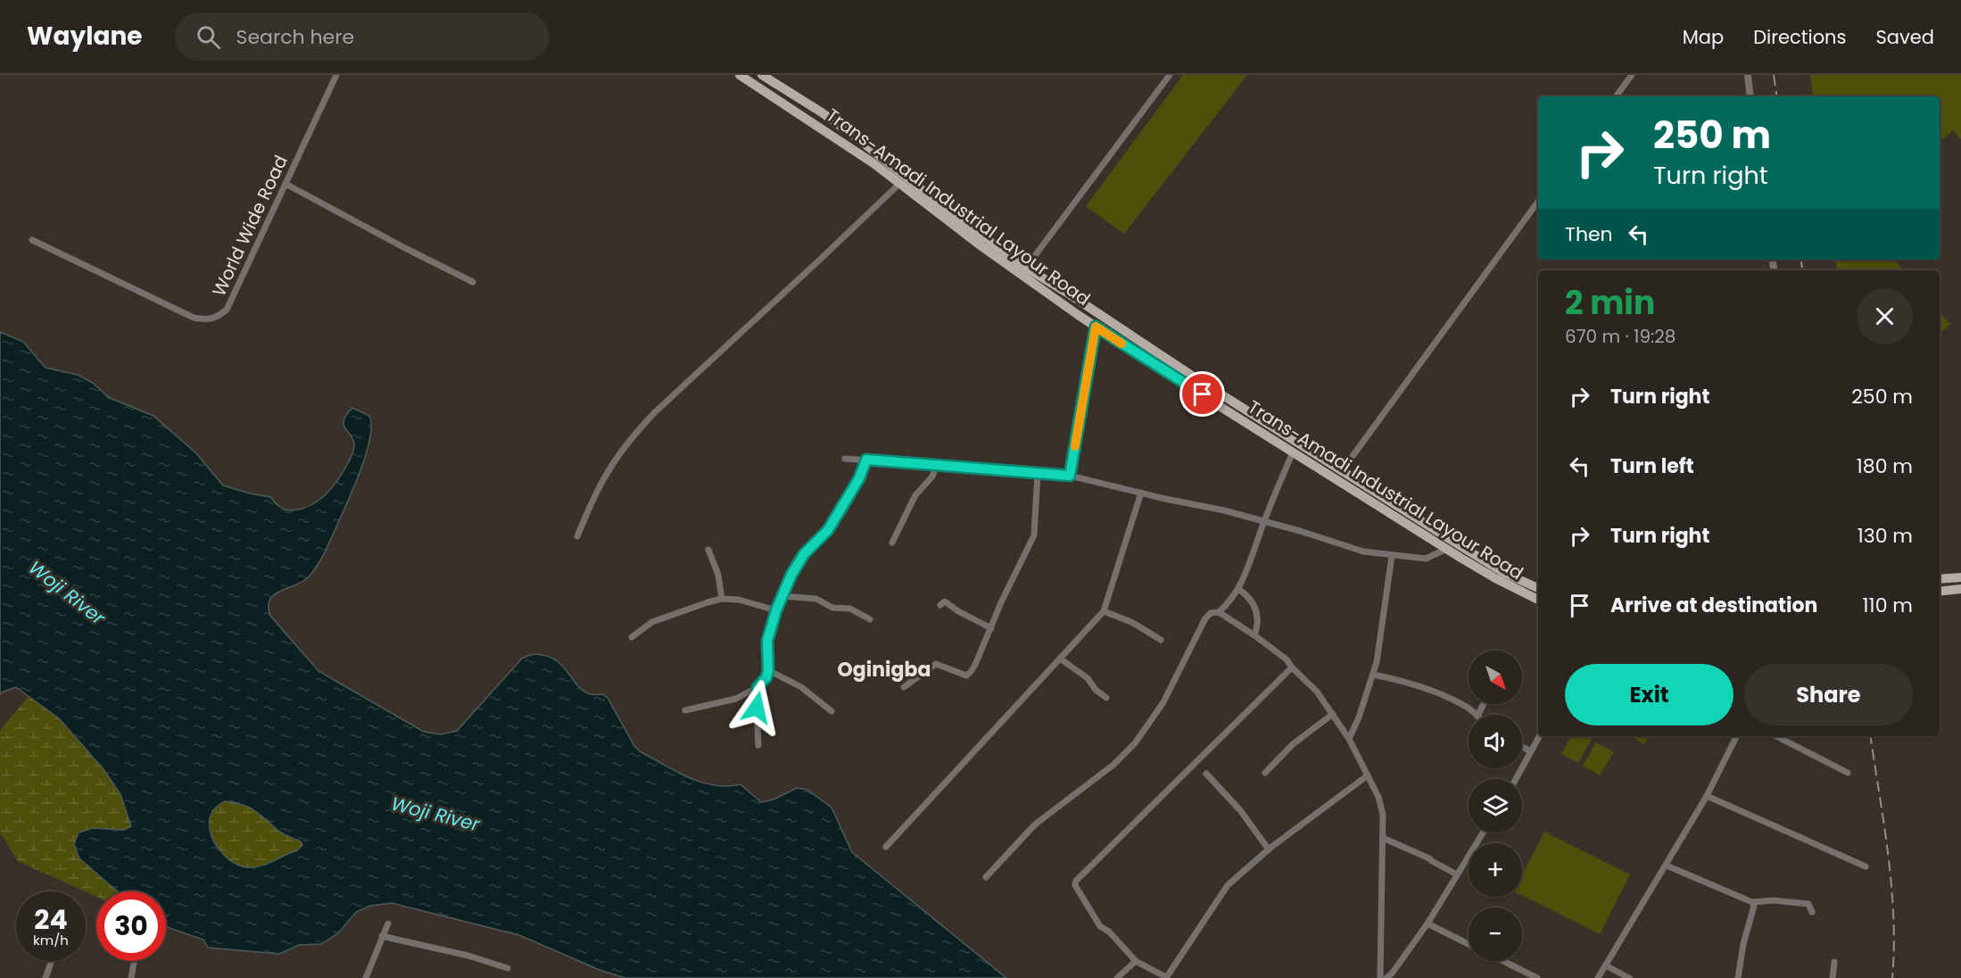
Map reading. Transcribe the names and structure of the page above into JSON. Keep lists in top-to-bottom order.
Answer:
{
  "streets": {
    "main road": ["Trans-Amadi Industrial Layour Road"],
    "street": ["World Wide Road"]
  },
  "districts": ["Oginigba"],
  "water": ["Woji River"],
  "north": "bottom right",
  "page": {
    "header": "Waylane",
    "search": "Search here",
    "nav": ["Map", "Directions", "Saved"],
    "turn": ["250 m", "Turn right"],
    "then": "Then",
    "heading": ["2 min", "670 m · 19:28"],
    "list": [
      {
        "name": "Turn right",
        "value": "250 m"
      },
      {
        "name": "Turn left",
        "value": "180 m"
      },
      {
        "name": "Turn right",
        "value": "130 m"
      },
      {
        "name": "Arrive at destination",
        "value": "110 m"
      }
    ],
    "map_buttons": ["+", "−"],
    "buttons": ["Exit", "Share"],
    "speed": "24 km/h",
    "limit": "30"
  }
}
